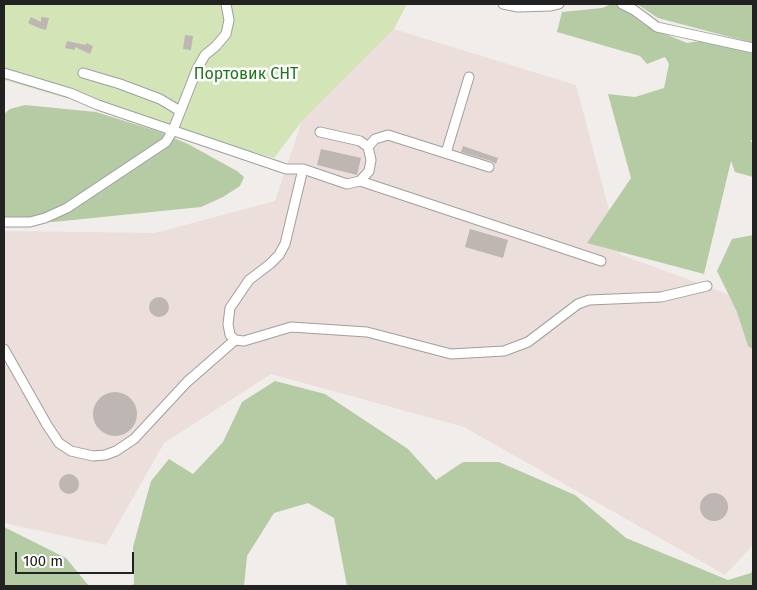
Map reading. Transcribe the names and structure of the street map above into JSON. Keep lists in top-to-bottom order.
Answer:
{
  "parks": ["Портовик СНТ"],
  "scale_bar": "100 m"
}
